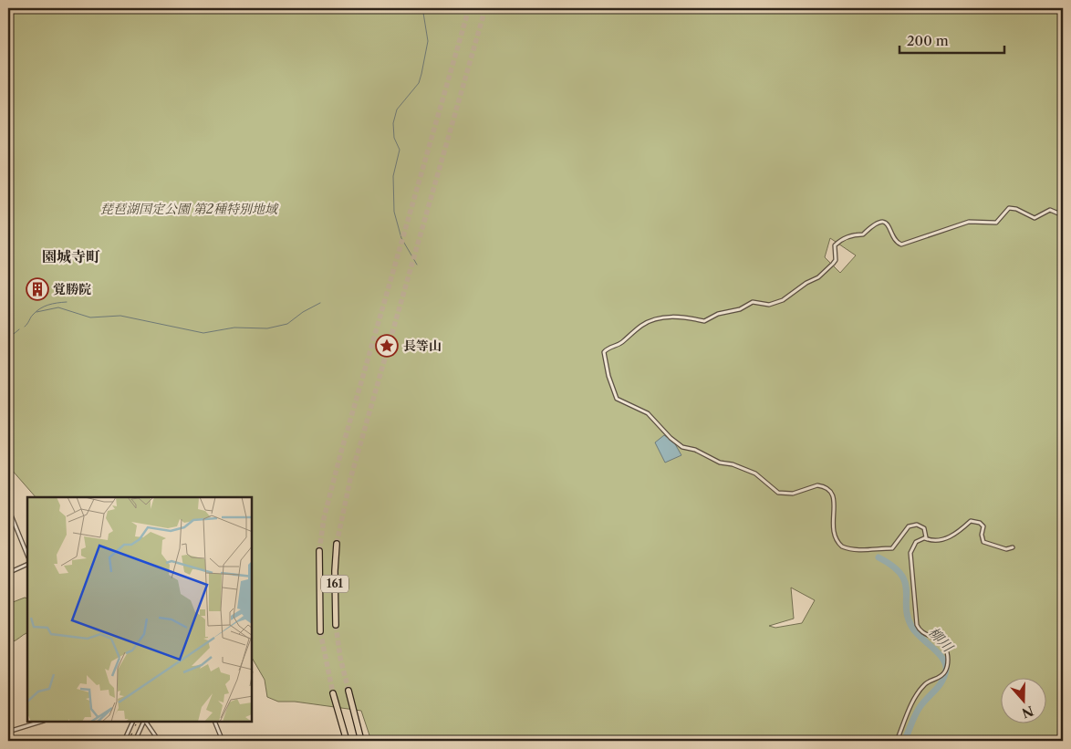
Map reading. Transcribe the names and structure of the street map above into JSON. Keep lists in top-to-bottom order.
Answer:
{
  "streets": {
    "highway": ["161"]
  },
  "districts": ["園城寺町"],
  "water": ["柳川"],
  "parks": ["琵琶湖国定公園 第2種特別地域"],
  "places": {
    "building": ["覚勝院"],
    "place": ["長等山"]
  },
  "scale_bar": "200 m",
  "north": "bottom"
}
